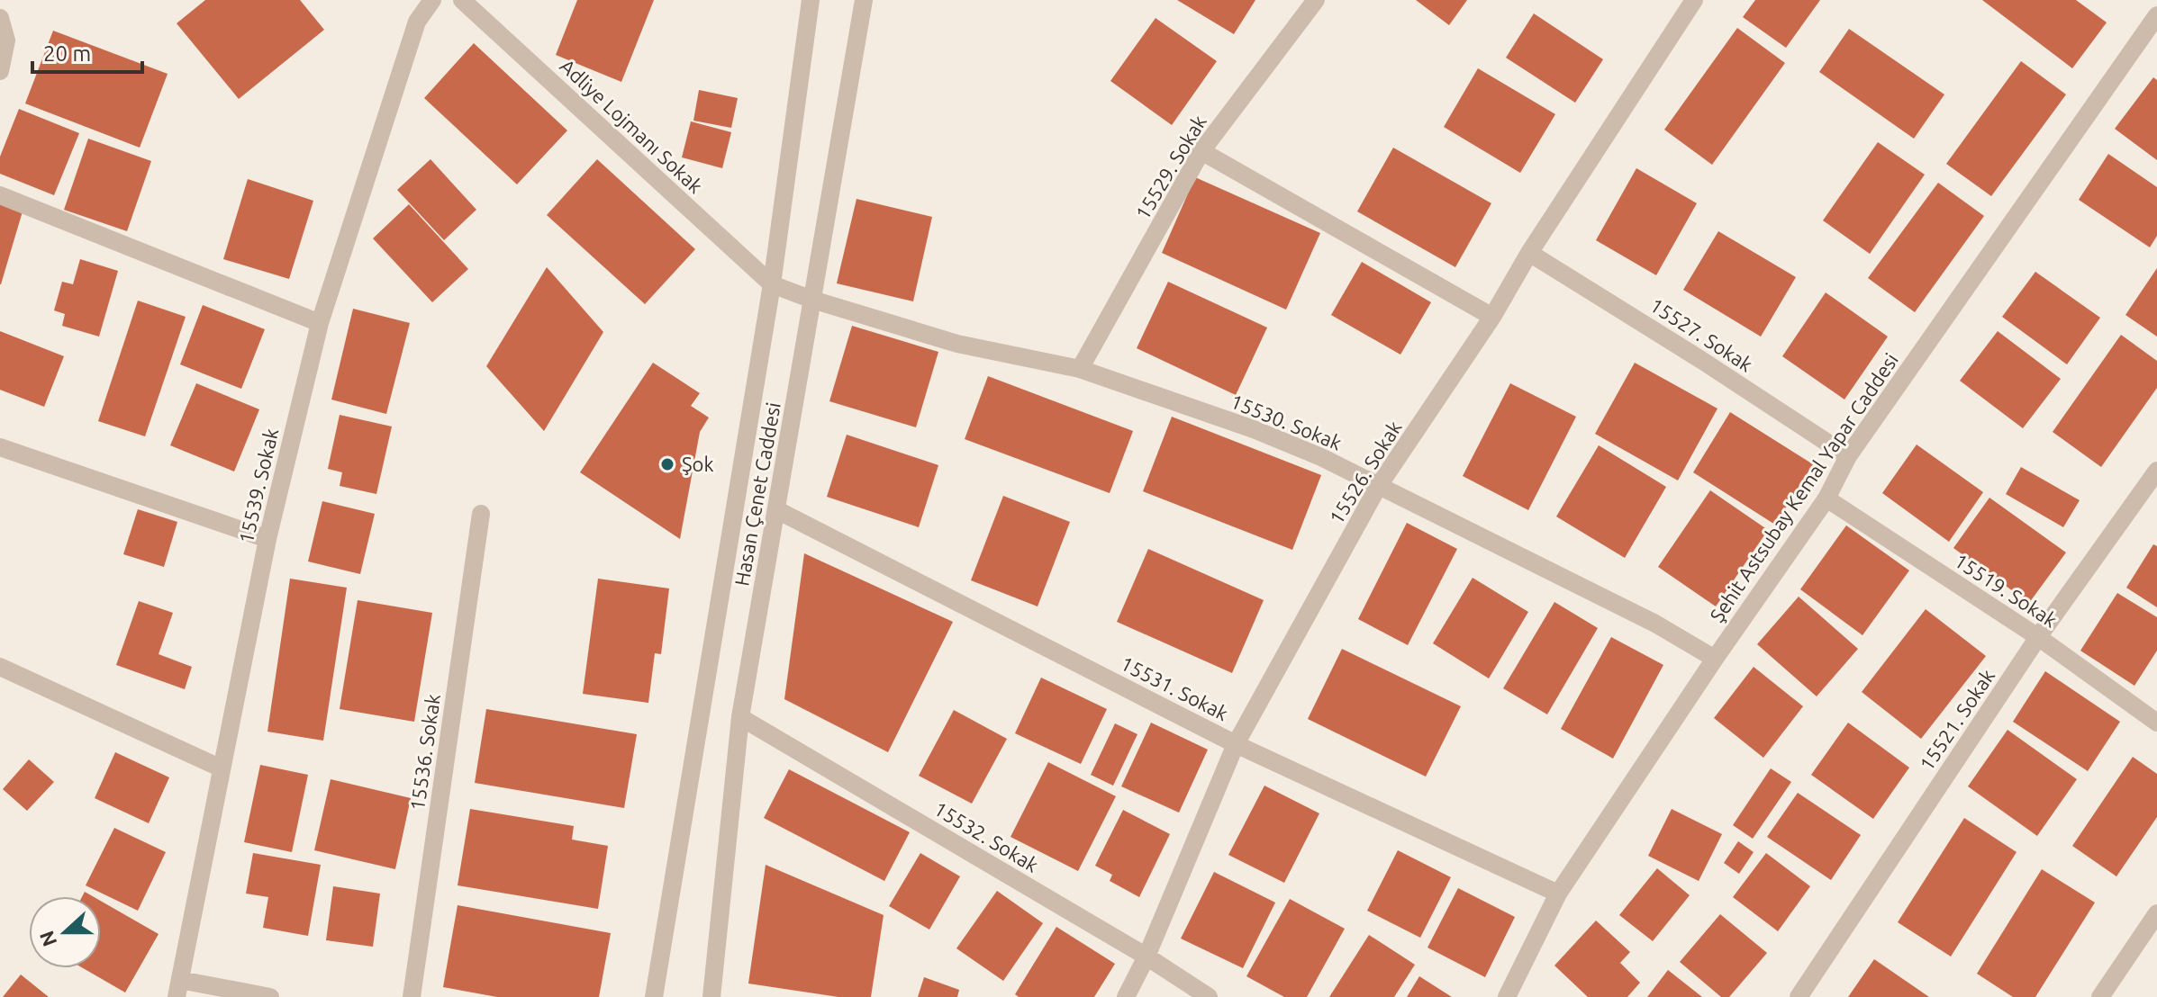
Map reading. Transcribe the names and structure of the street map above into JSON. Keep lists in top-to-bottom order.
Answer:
{
  "streets": {
    "street": [
      "Adliye Lojmanı Sokak",
      "15529. Sokak",
      "15527. Sokak",
      "15530. Sokak",
      "15526. Sokak",
      "15539. Sokak",
      "Şehit Astsubay Kemal Yapar Caddesi",
      "Hasan Çenet Caddesi",
      "15519. Sokak",
      "15531. Sokak",
      "15521. Sokak",
      "15536. Sokak",
      "15532. Sokak"
    ]
  },
  "crossings": [
    ["Adliye Lojmanı Sokak", "15530. Sokak"],
    ["15529. Sokak", "15530. Sokak"],
    ["15527. Sokak", "15526. Sokak"],
    ["15527. Sokak", "Şehit Astsubay Kemal Yapar Caddesi"],
    ["15530. Sokak", "15526. Sokak"],
    ["15530. Sokak", "Şehit Astsubay Kemal Yapar Caddesi"],
    ["15530. Sokak", "Hasan Çenet Caddesi"],
    ["15526. Sokak", "15531. Sokak"],
    ["15526. Sokak", "15532. Sokak"],
    ["Şehit Astsubay Kemal Yapar Caddesi", "15519. Sokak"],
    ["Şehit Astsubay Kemal Yapar Caddesi", "15531. Sokak"],
    ["Hasan Çenet Caddesi", "15531. Sokak"],
    ["Hasan Çenet Caddesi", "15532. Sokak"],
    ["15519. Sokak", "15521. Sokak"]
  ],
  "places": ["Şok"],
  "scale_bar": "20 m",
  "north": "left"
}
